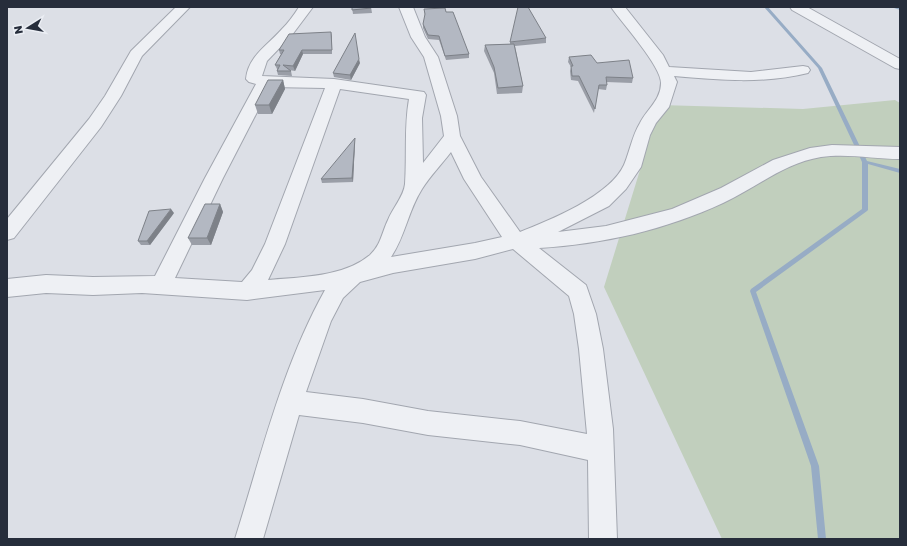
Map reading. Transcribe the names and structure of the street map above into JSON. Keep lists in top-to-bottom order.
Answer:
{
  "north": "left"
}
